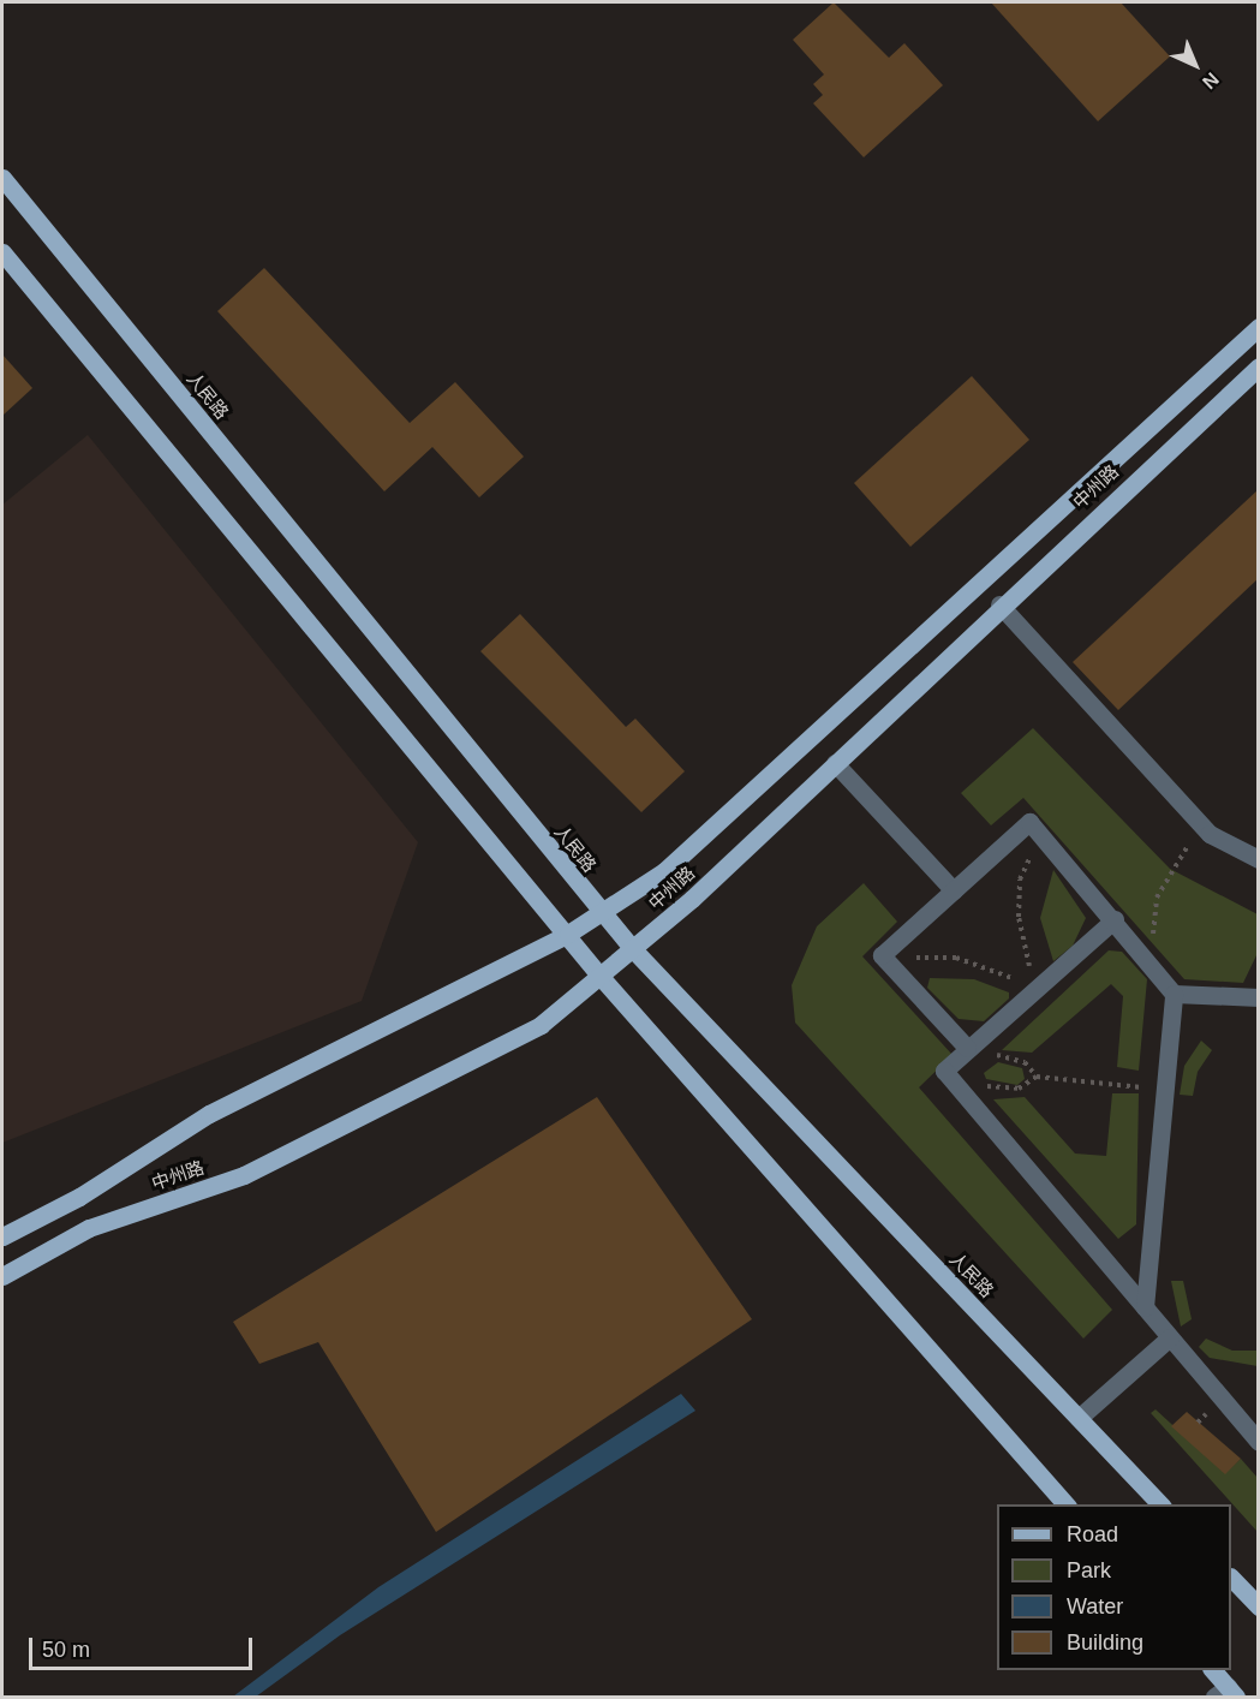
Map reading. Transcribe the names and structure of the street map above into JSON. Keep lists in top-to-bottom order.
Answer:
{
  "streets": {
    "main road": ["人民路", "中州路"]
  },
  "crossings": [
    ["人民路", "中州路"]
  ],
  "legend": [
    "Road",
    "Park",
    "Water",
    "Building"
  ],
  "scale_bar": "50 m",
  "north": "bottom right"
}
